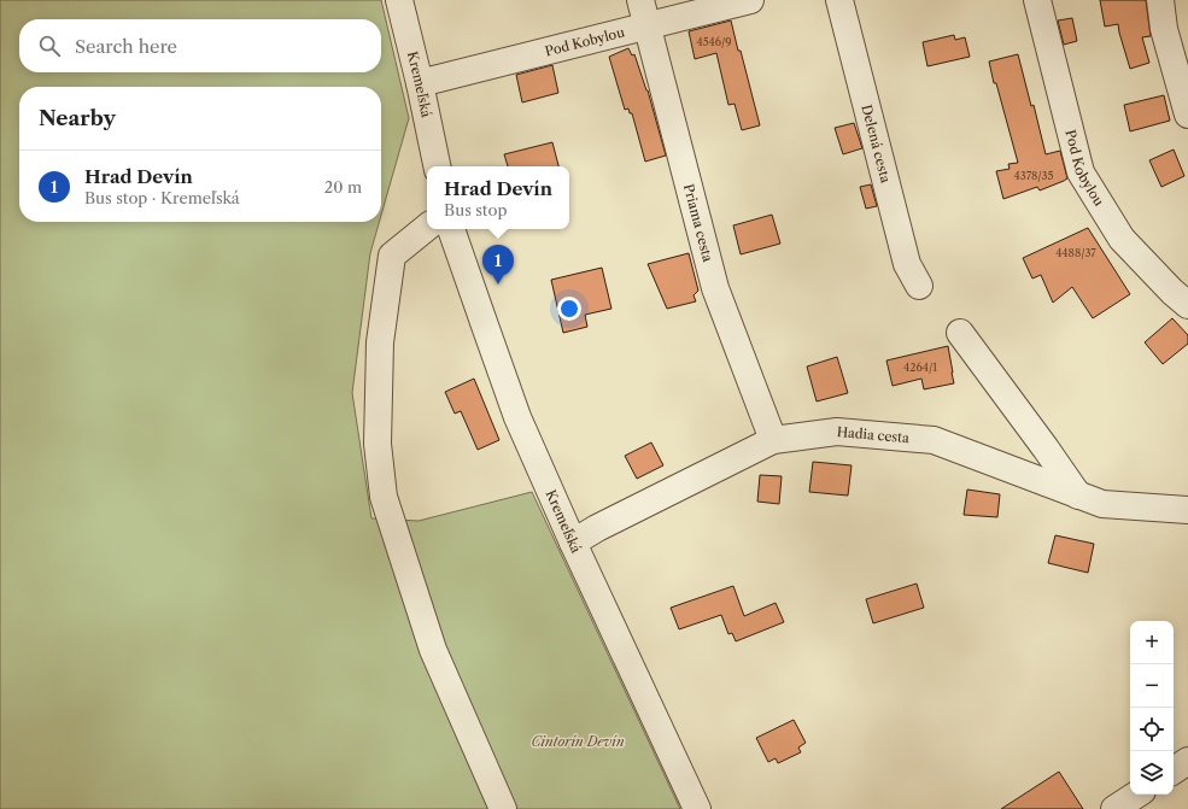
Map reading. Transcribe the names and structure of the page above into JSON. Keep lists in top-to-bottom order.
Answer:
{
  "streets": {
    "street": [
      "Pod Kobylou",
      "Kremeľská",
      "Delená cesta",
      "Priama cesta",
      "Hadia cesta"
    ]
  },
  "crossings": [
    ["Pod Kobylou", "Kremeľská"],
    ["Pod Kobylou", "Priama cesta"],
    ["Kremeľská", "Hadia cesta"],
    ["Priama cesta", "Hadia cesta"]
  ],
  "parks": ["Cintorín Devín"],
  "house_numbers": [
    "4546/9",
    "4378/35",
    "4488/37",
    "4264/1"
  ],
  "page": {
    "search": "Search here",
    "heading": "Nearby",
    "list": [
      {
        "mark": "1",
        "name": "Hrad Devín",
        "note": "Bus stop · Kremeľská",
        "value": "20 m"
      }
    ],
    "popup": ["Hrad Devín", "Bus stop"],
    "pins": "1",
    "map_buttons": ["+", "−"]
  }
}
